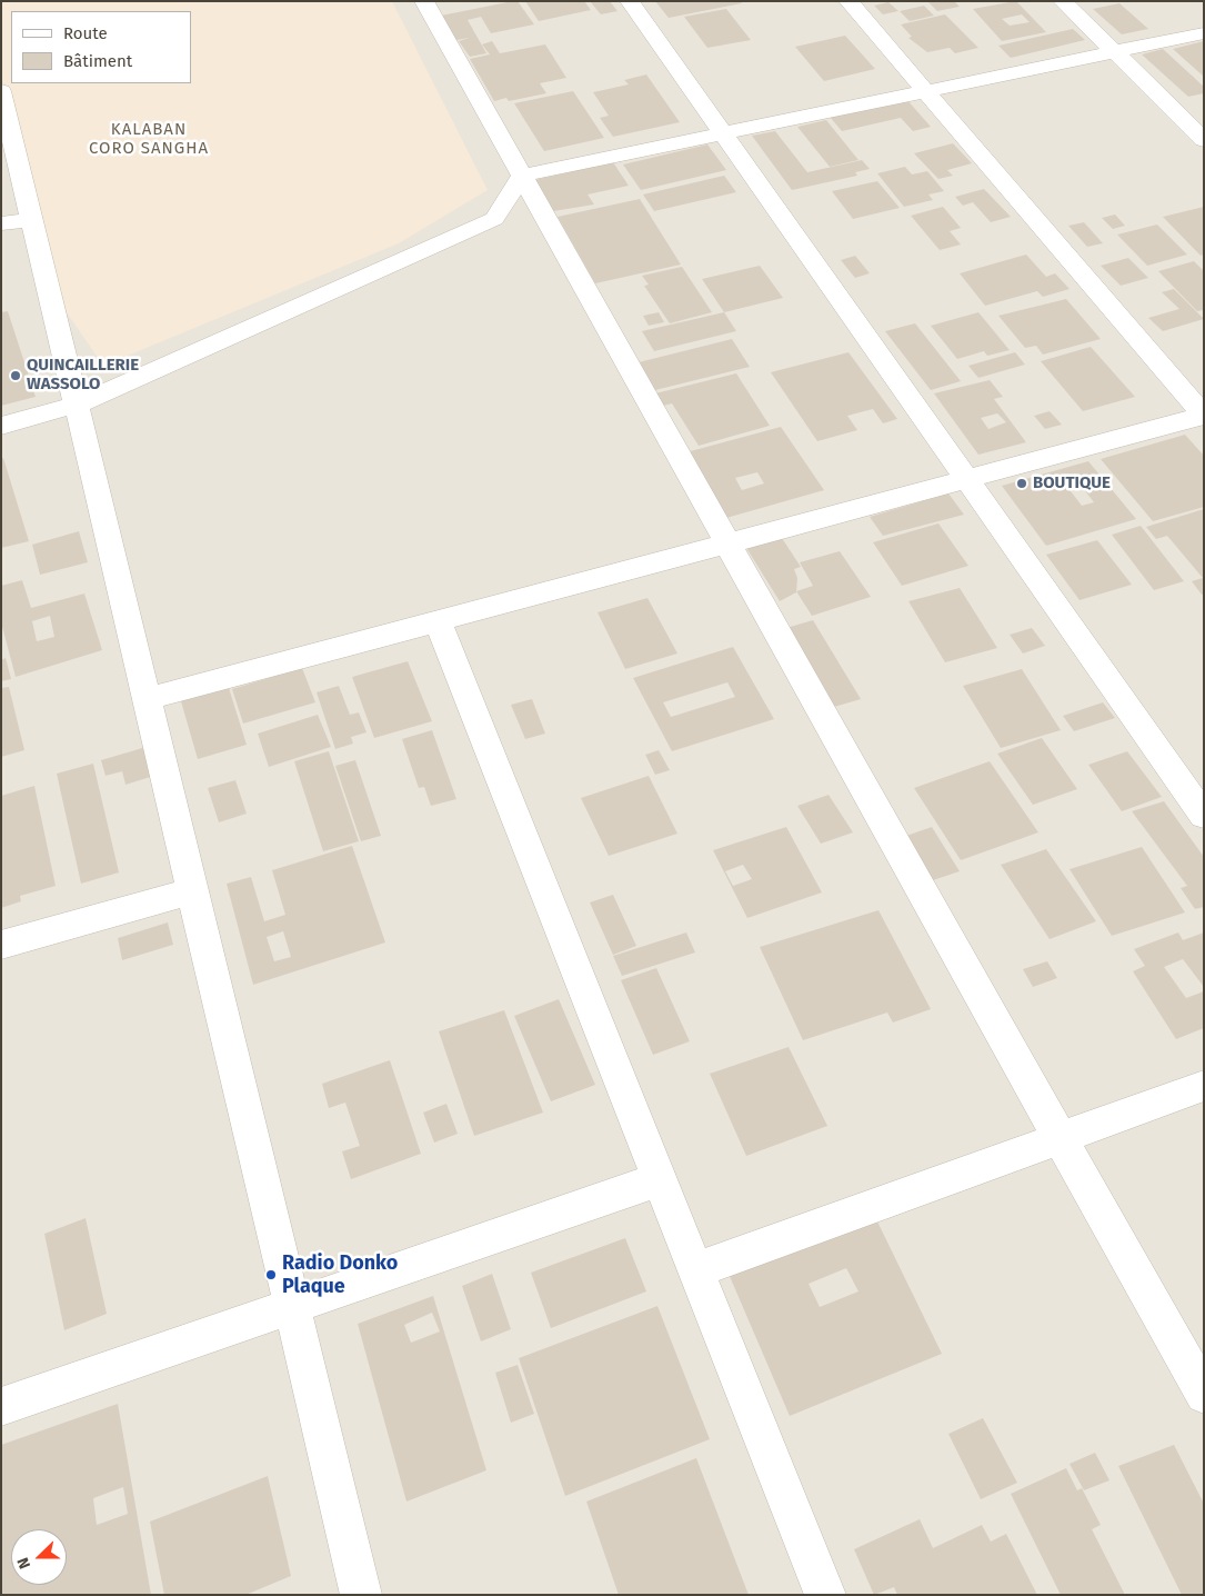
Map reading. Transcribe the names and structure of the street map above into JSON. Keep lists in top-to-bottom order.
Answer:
{
  "districts": ["KALABAN CORO SANGHA"],
  "places": ["QUINCAILLERIE WASSOLO", "BOUTIQUE", "Radio Donko Plaque"],
  "legend": ["Route", "Bâtiment"],
  "north": "left"
}
